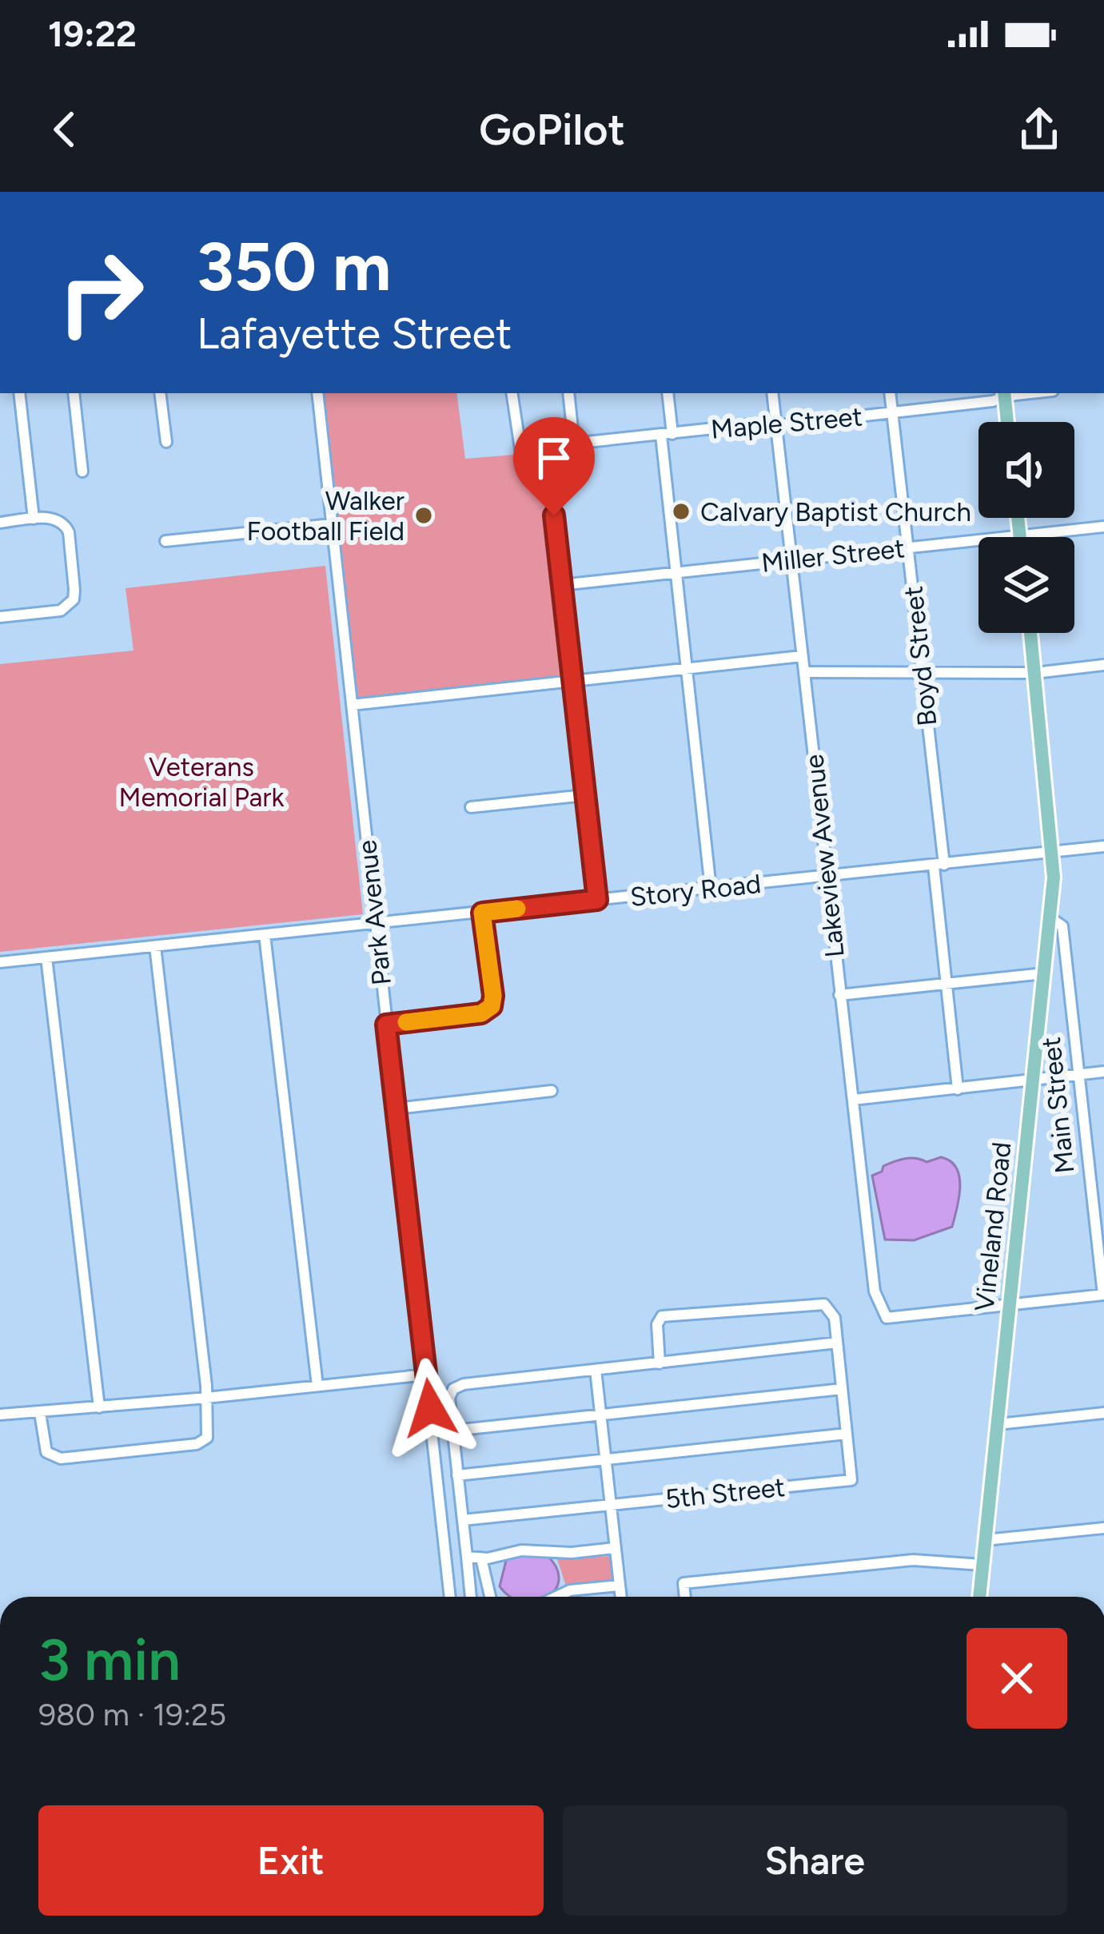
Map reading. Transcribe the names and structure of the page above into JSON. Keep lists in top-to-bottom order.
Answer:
{
  "streets": {
    "main road": ["Vineland Road"],
    "street": [
      "Maple Street",
      "Miller Street",
      "Boyd Street",
      "Lakeview Avenue",
      "Story Road",
      "Park Avenue",
      "Main Street",
      "5th Street"
    ]
  },
  "crossings": [
    ["Maple Street", "Boyd Street"],
    ["Maple Street", "Lakeview Avenue"],
    ["Miller Street", "Boyd Street"],
    ["Miller Street", "Lakeview Avenue"],
    ["Boyd Street", "Story Road"],
    ["Lakeview Avenue", "Story Road"],
    ["Lakeview Avenue", "Vineland Road"],
    ["Story Road", "Park Avenue"],
    ["Story Road", "Vineland Road"],
    ["Main Street", "Vineland Road"]
  ],
  "parks": ["Veterans Memorial Park"],
  "places": ["Calvary Baptist Church", "Walker Football Field"],
  "page": {
    "status": "19:22",
    "header": "GoPilot",
    "turn": ["350 m", "Lafayette Street"],
    "heading": ["3 min", "980 m · 19:25"],
    "buttons": ["Exit", "Share"]
  }
}
